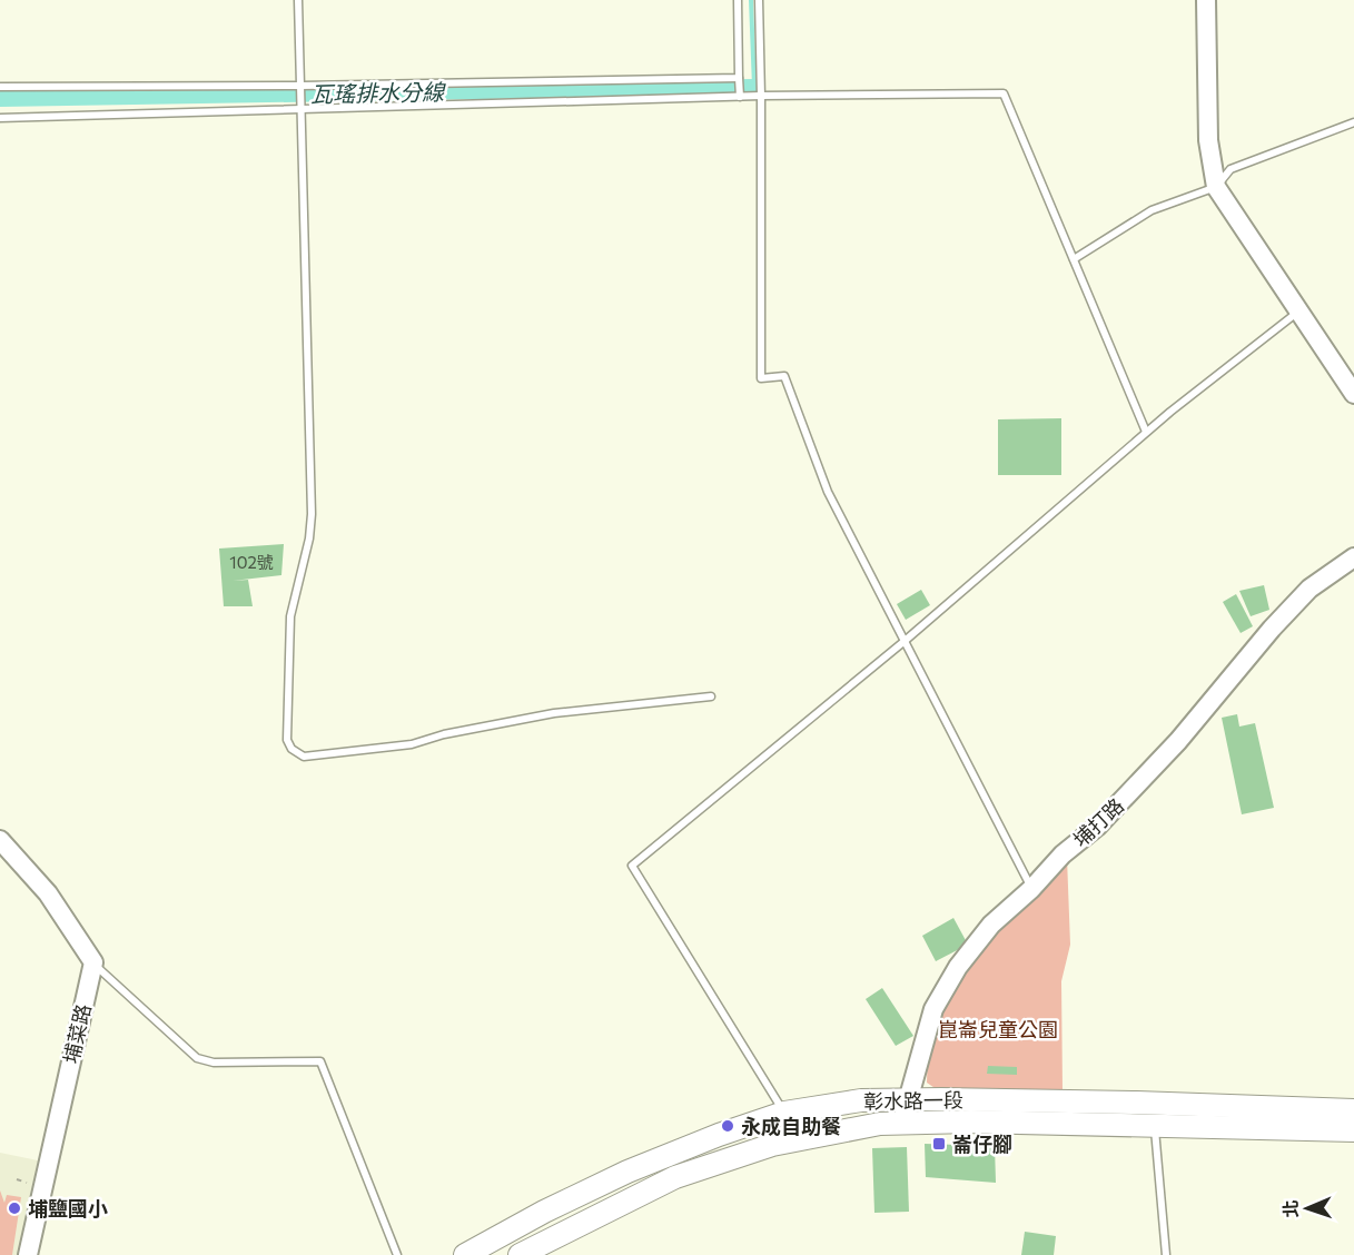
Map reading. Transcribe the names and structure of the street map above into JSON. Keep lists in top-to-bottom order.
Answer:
{
  "streets": {
    "main road": ["彰水路一段"],
    "street": ["埔打路", "埔菜路"]
  },
  "crossings": [
    ["埔打路", "彰水路一段"]
  ],
  "water": ["瓦瑤排水分線"],
  "parks": ["崑崙兒童公園"],
  "places": {
    "other": ["永成自助餐", "埔鹽國小"],
    "transit": ["崙仔腳"]
  },
  "house_numbers": ["102號"],
  "north": "left"
}
